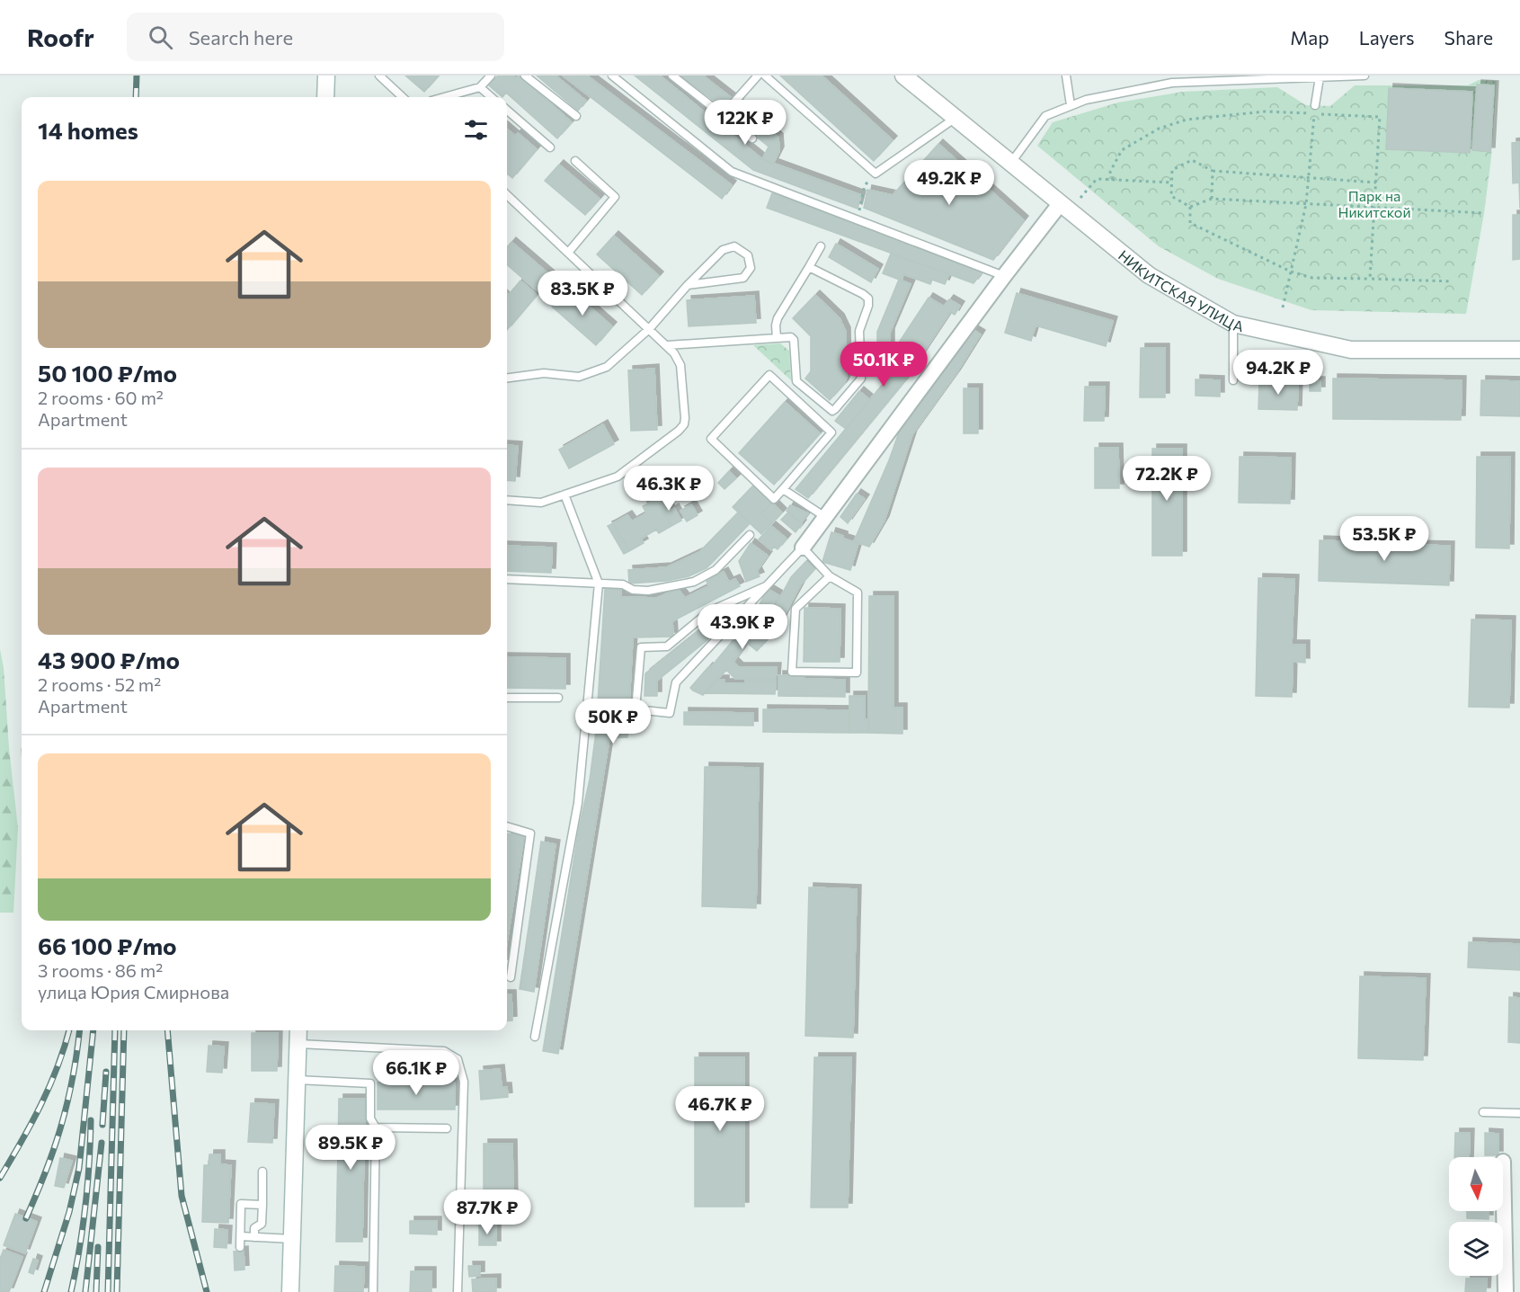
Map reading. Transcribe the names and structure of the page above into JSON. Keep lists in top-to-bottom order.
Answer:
{
  "streets": {
    "street": ["НИКИТСКАЯ УЛИЦА"]
  },
  "parks": ["Парк на Никитской"],
  "north": "bottom",
  "page": {
    "header": "Roofr",
    "search": "Search here",
    "nav": ["Map", "Layers", "Share"],
    "heading": "14 homes",
    "price": [
      "122K ₽",
      "49.2K ₽",
      "83.5K ₽",
      "50.1K ₽",
      "94.2K ₽",
      "72.2K ₽",
      "46.3K ₽",
      "53.5K ₽",
      "43.9K ₽",
      "50K ₽",
      "66.1K ₽",
      "46.7K ₽",
      "89.5K ₽",
      "87.7K ₽"
    ],
    "list": [
      {
        "name": "50 100 ₽/mo",
        "note": "2 rooms · 60 m² · Apartment"
      },
      {
        "name": "43 900 ₽/mo",
        "note": "2 rooms · 52 m² · Apartment"
      },
      {
        "name": "66 100 ₽/mo",
        "note": "3 rooms · 86 m² · улица Юрия Смирнова"
      }
    ]
  }
}
